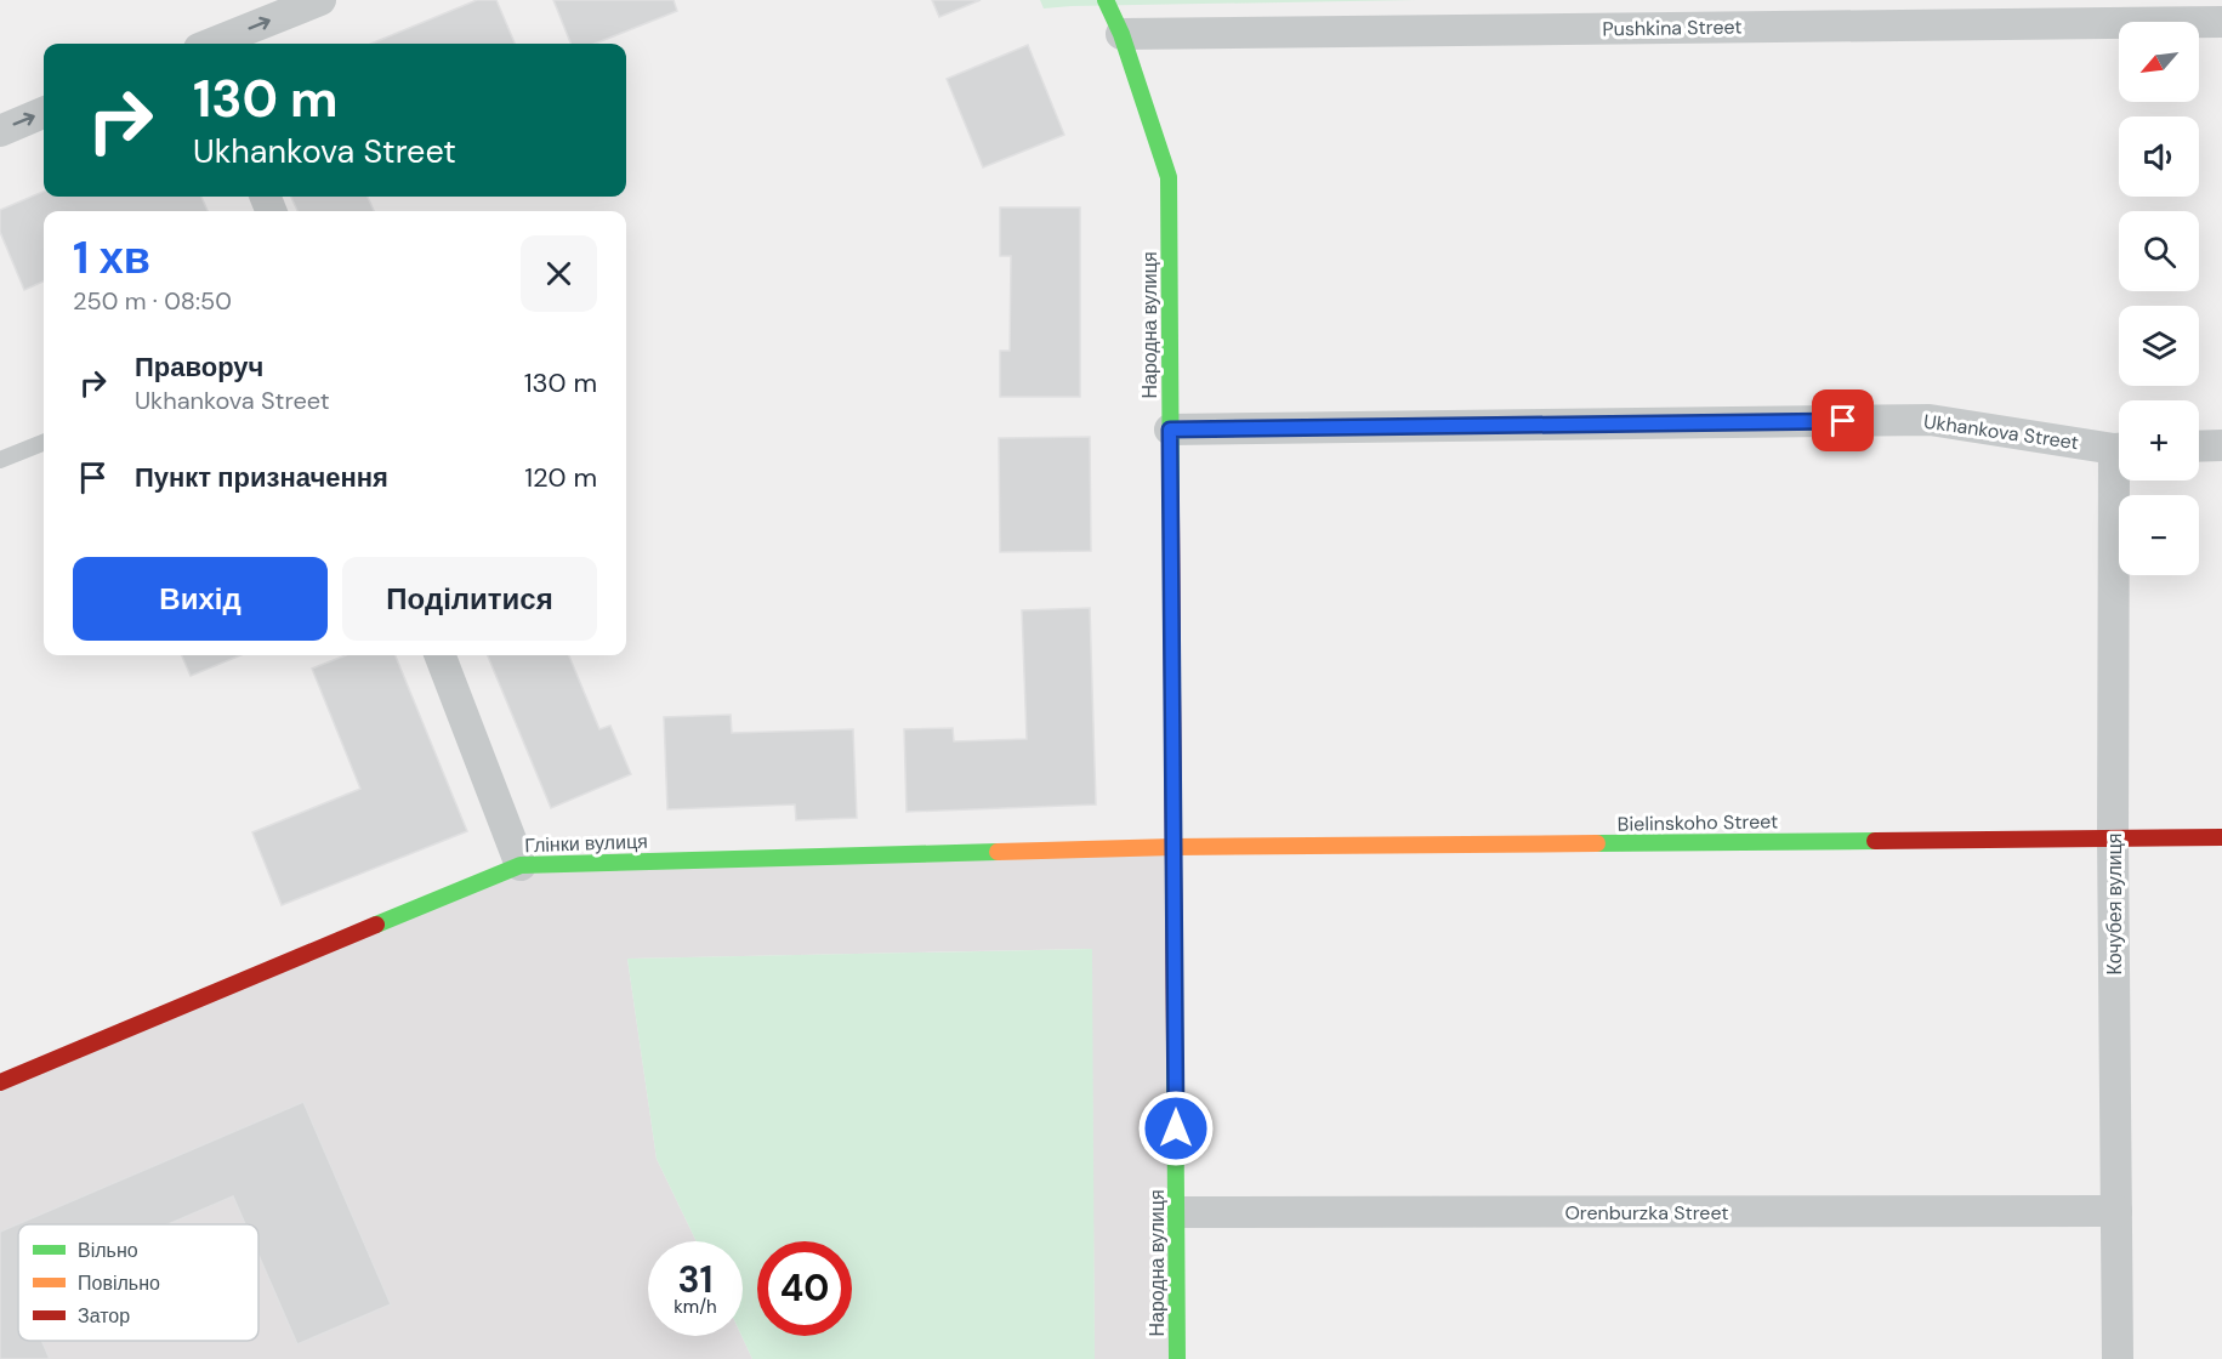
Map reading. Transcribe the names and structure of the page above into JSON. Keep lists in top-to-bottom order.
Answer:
{
  "streets": {
    "street": [
      "Pushkina Street",
      "Народна вулиця",
      "Ukhankova Street",
      "Bielinskoho Street",
      "Глінки вулиця",
      "Кочубея вулиця",
      "Orenburzka Street"
    ]
  },
  "crossings": [
    ["Pushkina Street", "Народна вулиця"],
    ["Народна вулиця", "Ukhankova Street"],
    ["Народна вулиця", "Bielinskoho Street"],
    ["Народна вулиця", "Глінки вулиця"],
    ["Народна вулиця", "Orenburzka Street"],
    ["Bielinskoho Street", "Глінки вулиця"],
    ["Bielinskoho Street", "Кочубея вулиця"],
    ["Кочубея вулиця", "Orenburzka Street"]
  ],
  "legend": ["Вільно", "Повільно", "Затор"],
  "north": "bottom left",
  "page": {
    "map_buttons": ["+", "−"],
    "turn": ["130 m", "Ukhankova Street"],
    "heading": ["1 хв", "250 m · 08:50"],
    "list": [
      {
        "name": "Праворуч",
        "note": "Ukhankova Street",
        "value": "130 m"
      },
      {
        "name": "Пункт призначення",
        "value": "120 m"
      }
    ],
    "buttons": ["Вихід", "Поділитися"],
    "speed": "31 km/h",
    "limit": "40"
  }
}
